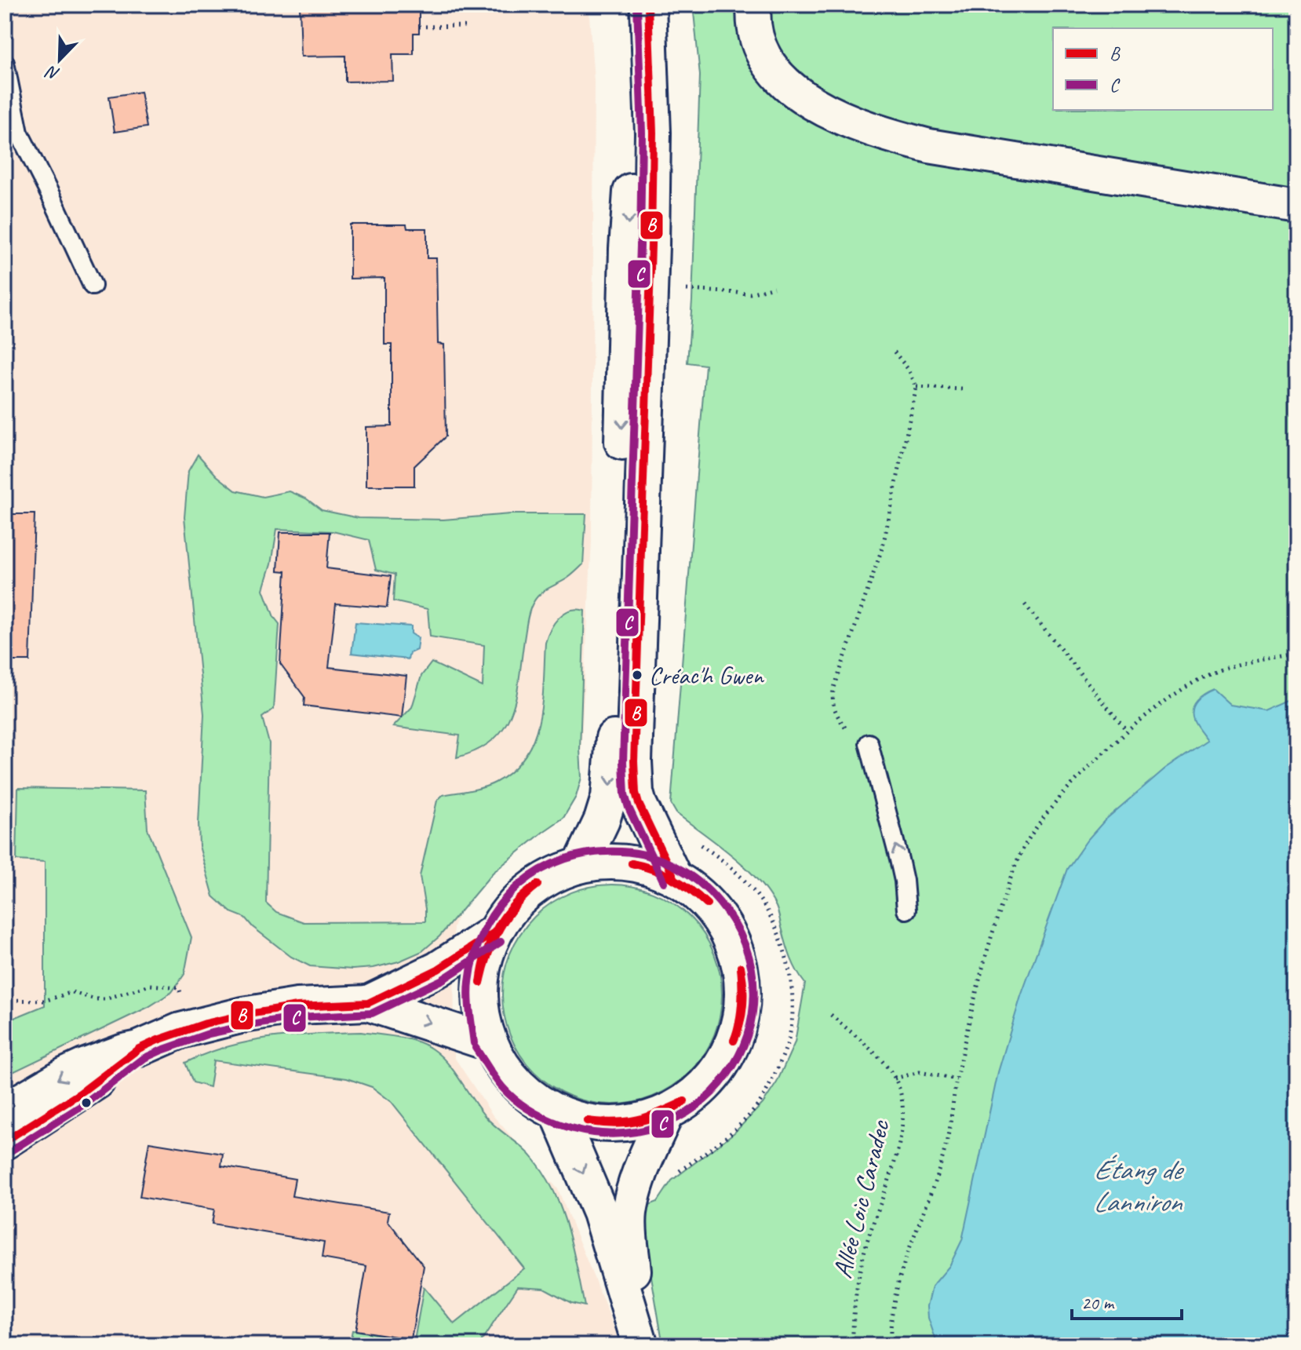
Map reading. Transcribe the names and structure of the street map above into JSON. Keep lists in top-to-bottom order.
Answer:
{
  "streets": {
    "path": ["Allée Loic Caradec"]
  },
  "water": ["Étang de Lanniron"],
  "places": ["Créac'h Gwen"],
  "lines": ["transit line B", "transit line C"],
  "legend": ["B", "C"],
  "scale_bar": "20 m",
  "north": "bottom left"
}
